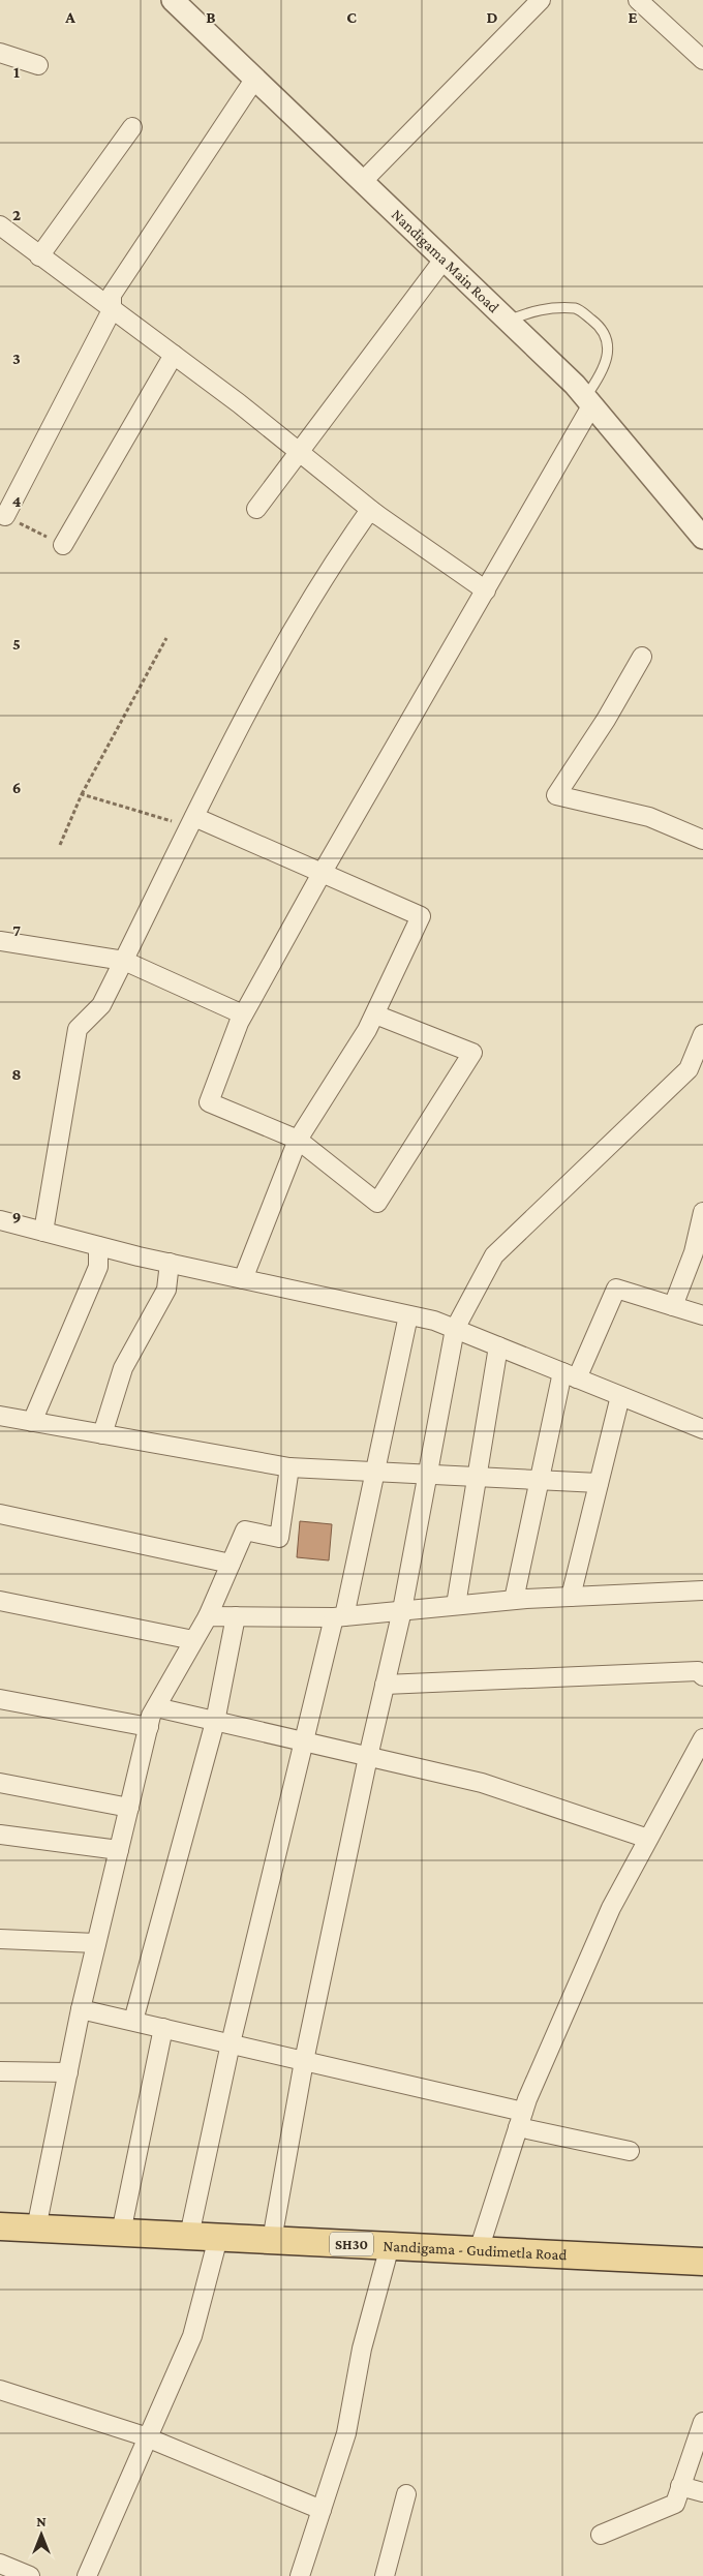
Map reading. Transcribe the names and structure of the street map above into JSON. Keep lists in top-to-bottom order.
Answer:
{
  "streets": {
    "main road": ["SH30", "Nandigama - Gudimetla Road"],
    "street": ["Nandigama Main Road"]
  },
  "north": "top",
  "grid": {
    "columns": [
      "A",
      "B",
      "C",
      "D",
      "E"
    ],
    "rows": [
      "1",
      "2",
      "3",
      "4",
      "5",
      "6",
      "7",
      "8",
      "9"
    ]
  }
}
